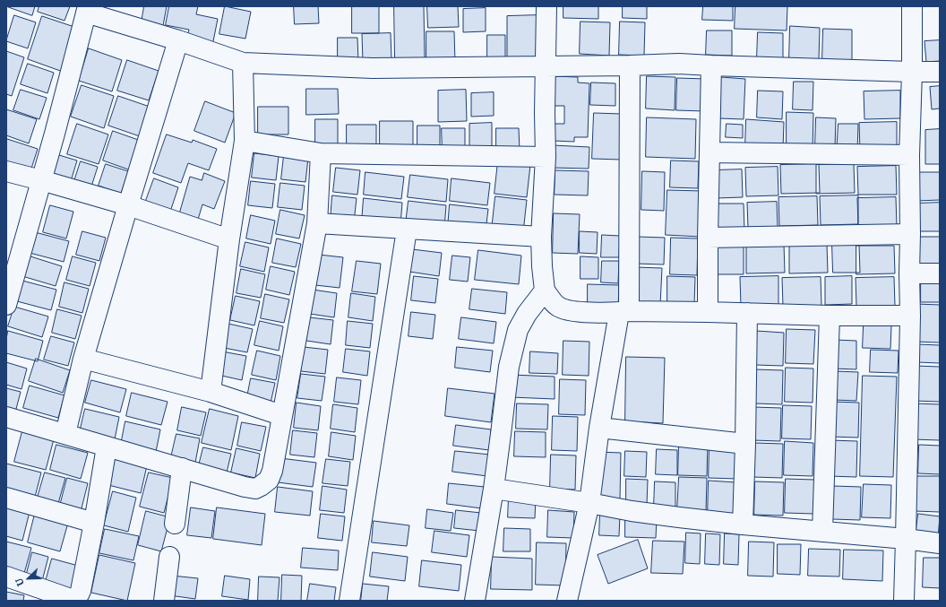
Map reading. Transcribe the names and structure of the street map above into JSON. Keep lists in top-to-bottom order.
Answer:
{
  "north": "bottom left"
}
